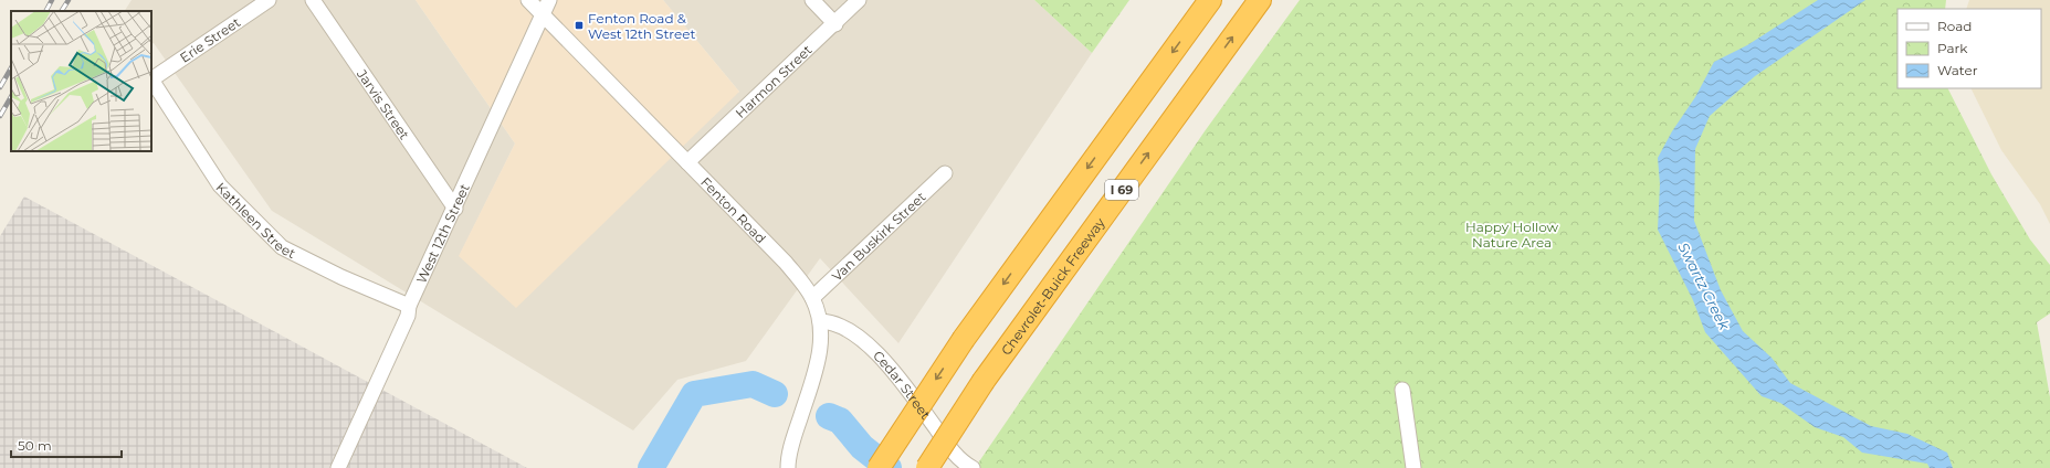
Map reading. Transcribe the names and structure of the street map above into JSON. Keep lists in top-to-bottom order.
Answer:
{
  "streets": {
    "highway": ["I 69", "Chevrolet-Buick Freeway"],
    "street": [
      "Erie Street",
      "Harmon Street",
      "Jarvis Street",
      "Fenton Road",
      "Kathleen Street",
      "West 12th Street",
      "Van Buskirk Street",
      "Cedar Street"
    ]
  },
  "crossings": [
    ["Erie Street", "Kathleen Street"],
    ["Harmon Street", "Fenton Road"],
    ["Jarvis Street", "West 12th Street"],
    ["Fenton Road", "West 12th Street"],
    ["Fenton Road", "Van Buskirk Street"],
    ["Fenton Road", "Cedar Street"],
    ["Kathleen Street", "West 12th Street"]
  ],
  "water": ["Swartz Creek"],
  "parks": ["Happy Hollow Nature Area"],
  "places": {
    "transit": ["Fenton Road & West 12th Street"]
  },
  "legend": ["Road", "Park", "Water"],
  "scale_bar": "50 m"
}
